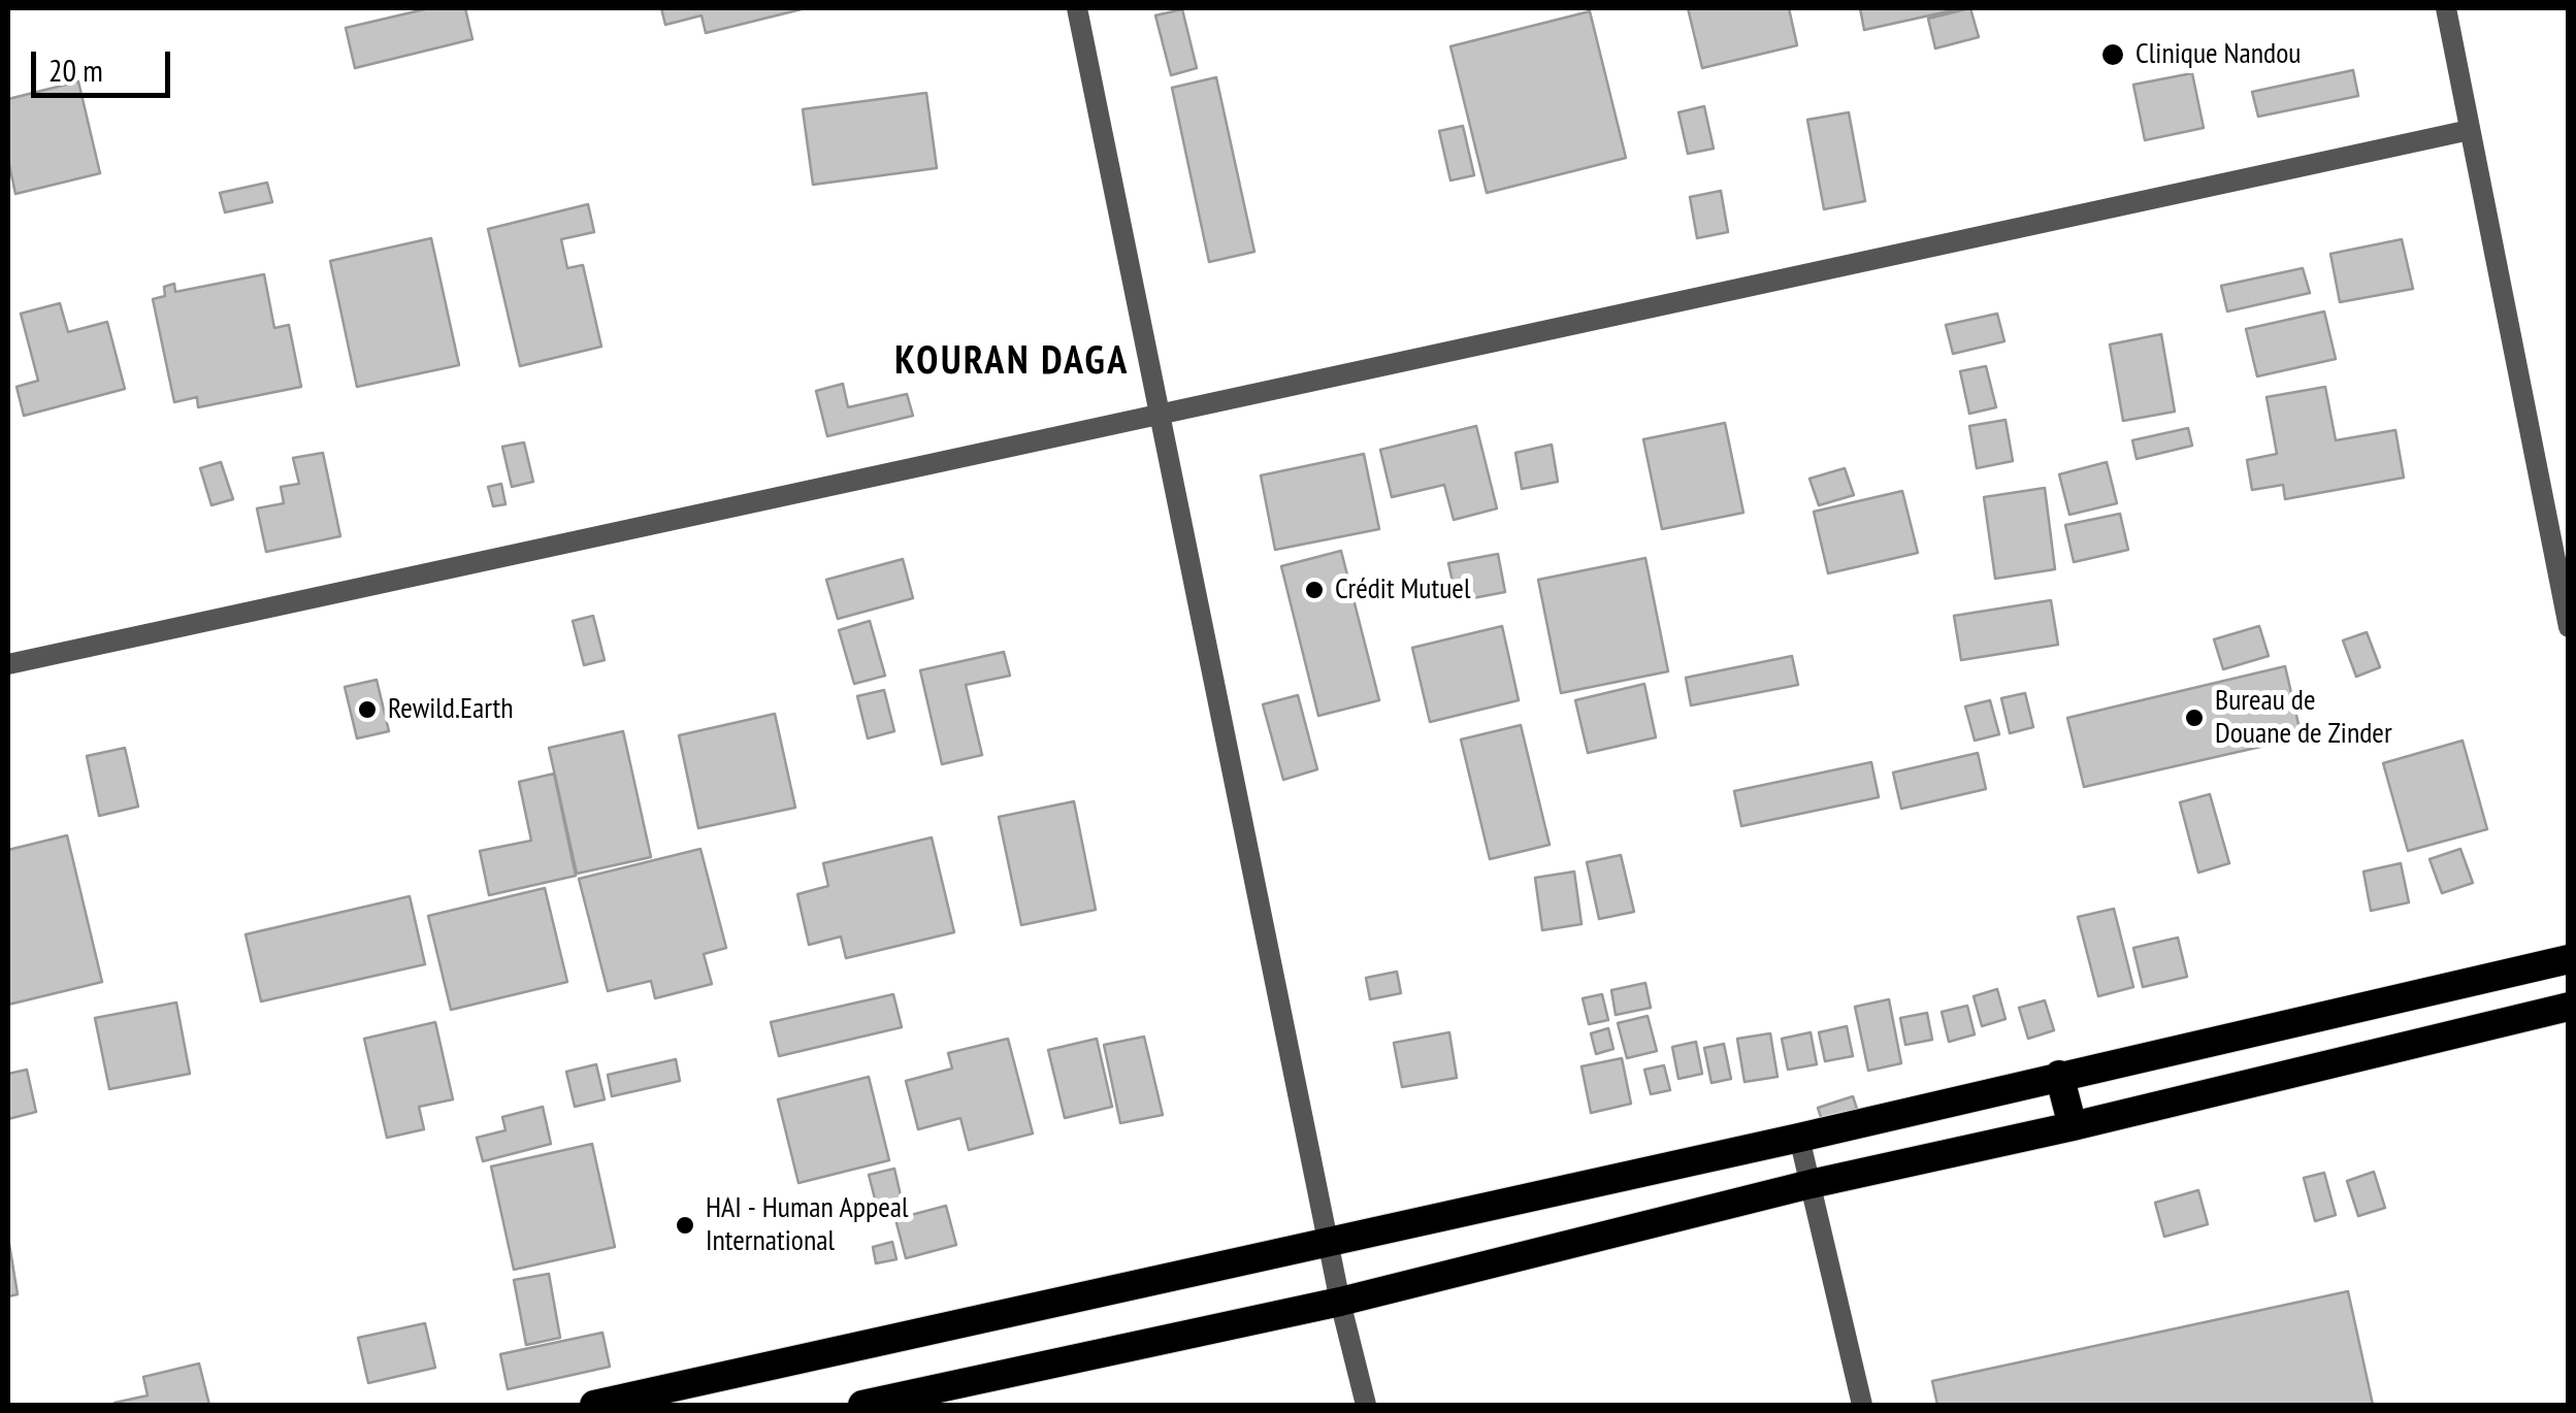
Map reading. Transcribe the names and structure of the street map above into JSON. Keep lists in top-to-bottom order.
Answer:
{
  "districts": ["KOURAN DAGA"],
  "places": [
    "Clinique Nandou",
    "Crédit Mutuel",
    "Rewild.Earth",
    "Bureau de Douane de Zinder",
    "HAI - Human Appeal International"
  ],
  "scale_bar": "20 m"
}
